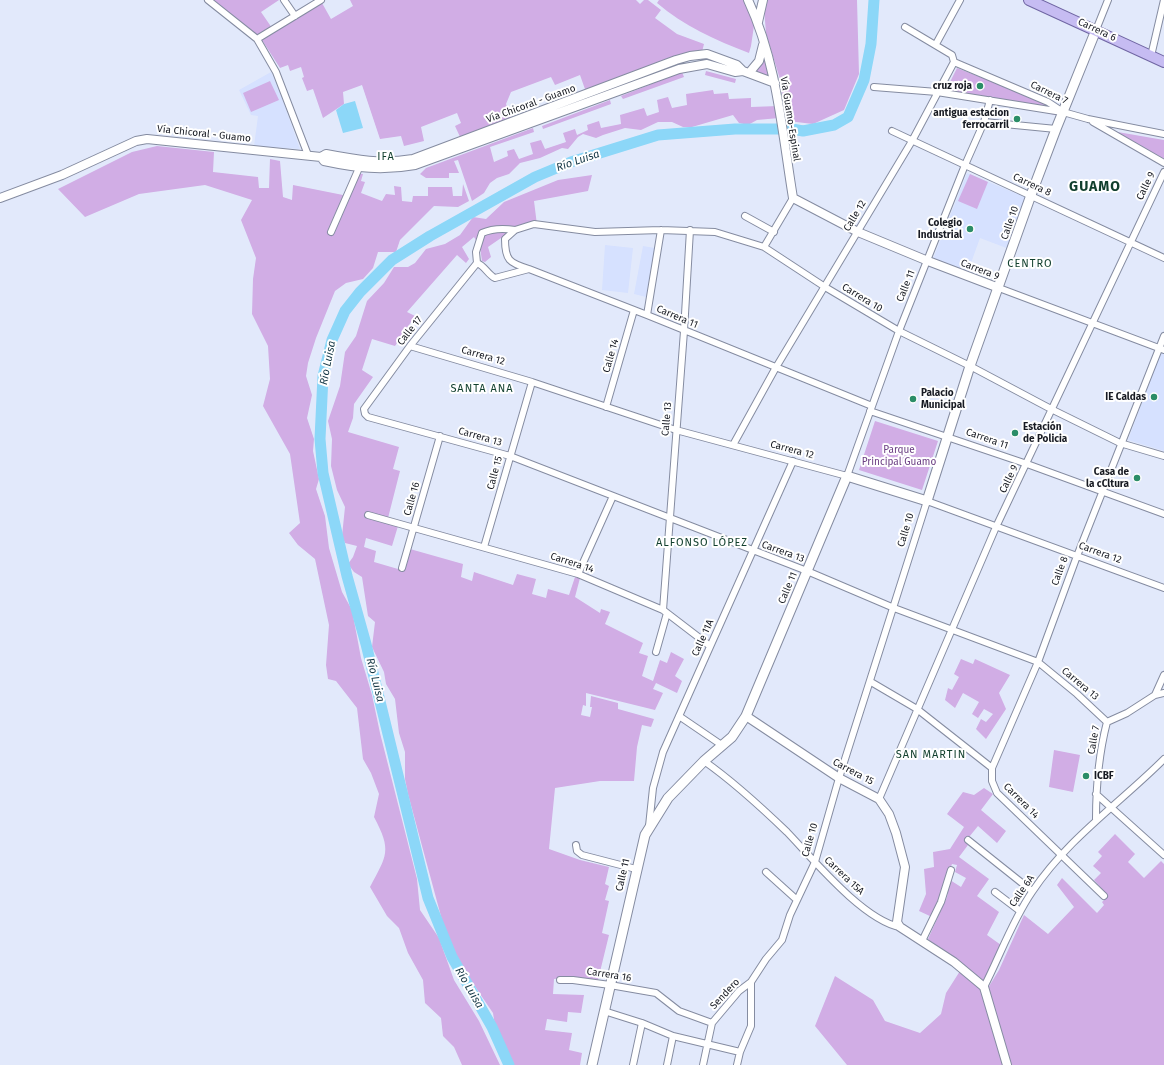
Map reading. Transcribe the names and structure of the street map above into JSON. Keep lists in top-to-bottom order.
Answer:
{
  "streets": {
    "main road": [
      "Carrera 6",
      "Calle 10",
      "Calle 11",
      "Carrera 12"
    ],
    "street": [
      "Carrera 7",
      "Vía Chicoral - Guamo",
      "Vía Guamo-Espinal",
      "Carrera 8",
      "Calle 9",
      "Calle 12",
      "Carrera 9",
      "Carrera 10",
      "Carrera 11",
      "Calle 17",
      "Calle 14",
      "Calle 13",
      "Carrera 13",
      "Calle 15",
      "Calle 16",
      "Carrera 14",
      "Calle 8",
      "Calle 11A",
      "Calle 7",
      "Carrera 15",
      "Carrera 15A",
      "Calle 6A",
      "Carrera 16",
      "Sendero"
    ]
  },
  "crossings": [
    ["Carrera 6", "Calle 10"],
    ["Carrera 7", "Calle 12"],
    ["Carrera 7", "Calle 10"],
    ["Vía Chicoral - Guamo", "Vía Guamo-Espinal"],
    ["Vía Guamo-Espinal", "Carrera 9"],
    ["Carrera 8", "Calle 9"],
    ["Carrera 8", "Calle 12"],
    ["Carrera 8", "Calle 10"],
    ["Carrera 8", "Calle 11"],
    ["Calle 9", "Carrera 9"],
    ["Calle 9", "Carrera 10"],
    ["Calle 9", "Carrera 11"],
    ["Calle 9", "Carrera 12"],
    ["Calle 9", "Carrera 13"],
    ["Calle 9", "Carrera 15"],
    ["Calle 12", "Carrera 9"],
    ["Calle 12", "Carrera 10"],
    ["Calle 12", "Carrera 11"],
    ["Calle 12", "Carrera 12"],
    ["Calle 10", "Carrera 9"],
    ["Calle 10", "Carrera 10"],
    ["Calle 10", "Carrera 11"],
    ["Calle 10", "Carrera 12"],
    ["Calle 10", "Carrera 13"],
    ["Calle 10", "Carrera 15"],
    ["Calle 10", "Carrera 15A"],
    ["Calle 10", "Sendero"],
    ["Carrera 9", "Calle 11"],
    ["Carrera 9", "Calle 8"],
    ["Calle 11", "Carrera 10"],
    ["Calle 11", "Carrera 11"],
    ["Calle 11", "Carrera 12"],
    ["Calle 11", "Carrera 13"],
    ["Calle 11", "Calle 11A"],
    ["Calle 11", "Carrera 15"],
    ["Calle 11", "Carrera 15A"],
    ["Calle 11", "Carrera 16"],
    ["Carrera 10", "Carrera 11"],
    ["Carrera 10", "Calle 13"],
    ["Carrera 10", "Calle 8"],
    ["Carrera 11", "Calle 14"],
    ["Carrera 11", "Calle 13"],
    ["Carrera 11", "Calle 8"],
    ["Calle 17", "Carrera 12"],
    ["Calle 17", "Carrera 13"],
    ["Carrera 12", "Calle 14"],
    ["Carrera 12", "Calle 13"],
    ["Carrera 12", "Calle 15"],
    ["Carrera 12", "Calle 8"],
    ["Carrera 12", "Calle 11A"],
    ["Calle 13", "Carrera 13"],
    ["Calle 13", "Carrera 14"],
    ["Carrera 13", "Calle 15"],
    ["Carrera 13", "Calle 16"],
    ["Carrera 13", "Calle 8"],
    ["Carrera 13", "Calle 11A"],
    ["Carrera 13", "Calle 7"],
    ["Calle 15", "Carrera 14"],
    ["Calle 16", "Carrera 14"],
    ["Carrera 14", "Calle 8"],
    ["Carrera 14", "Calle 11A"],
    ["Carrera 14", "Calle 6A"],
    ["Carrera 15", "Carrera 15A"],
    ["Carrera 15A", "Calle 6A"],
    ["Carrera 16", "Sendero"]
  ],
  "districts": [
    "IFA",
    "GUAMO",
    "CENTRO",
    "SANTA ANA",
    "ALFONSO LÓPEZ",
    "SAN MARTIN"
  ],
  "water": ["Río Luisa"],
  "parks": ["Parque Principal Guamo"],
  "places": [
    "cruz roja",
    "antigua estacion ferrocarril",
    "Colegio Industrial",
    "IE Caldas",
    "Palacio Municipal",
    "Estación de Policia",
    "Casa de la cCltura",
    "ICBF"
  ]
}
